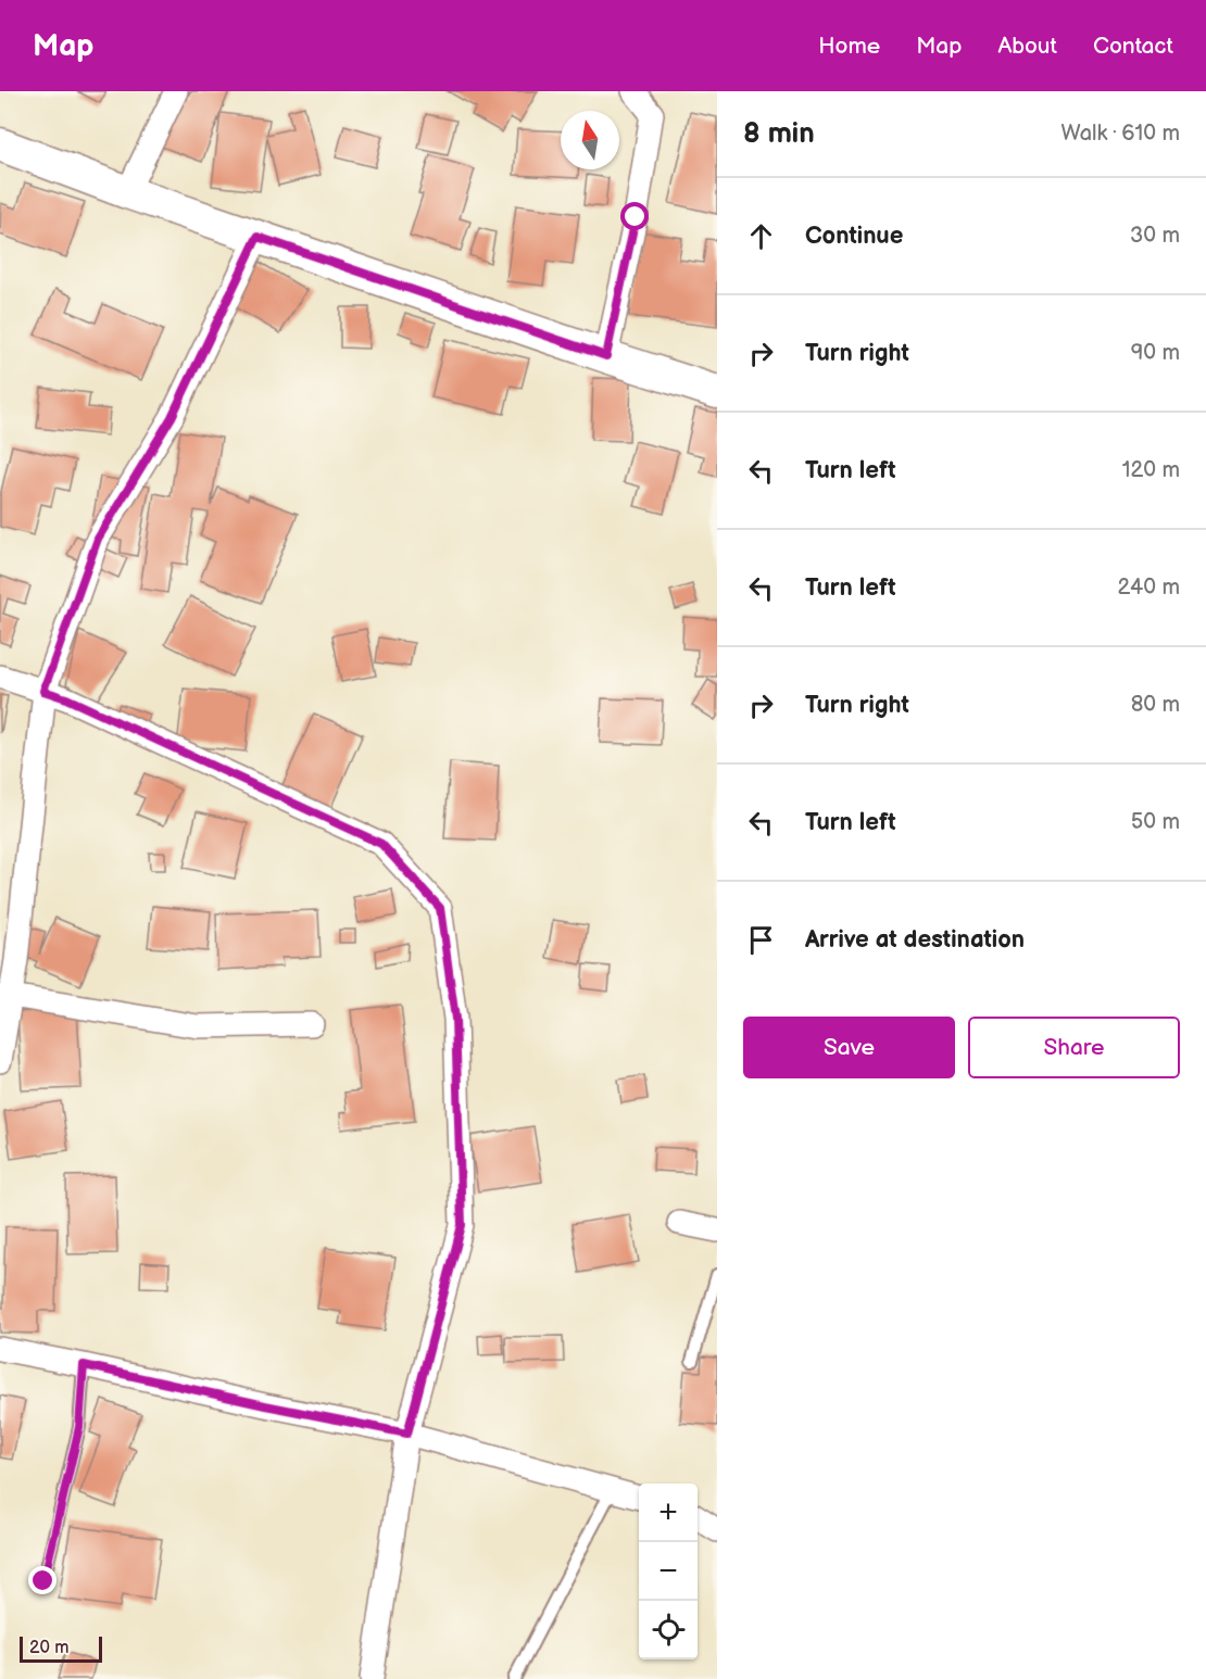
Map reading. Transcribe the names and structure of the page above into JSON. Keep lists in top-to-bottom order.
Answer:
{
  "scale_bar": "20 m",
  "north": "top",
  "page": {
    "header": "Map",
    "nav": [
      "Home",
      "Map",
      "About",
      "Contact"
    ],
    "heading": ["8 min", "Walk · 610 m"],
    "list": [
      ["Continue", "30 m"],
      ["Turn right", "90 m"],
      ["Turn left", "120 m"],
      ["Turn left", "240 m"],
      ["Turn right", "80 m"],
      ["Turn left", "50 m"],
      "Arrive at destination"
    ],
    "buttons": ["Save", "Share"],
    "map_buttons": ["+", "−"],
    "scale": "20 m"
  }
}
